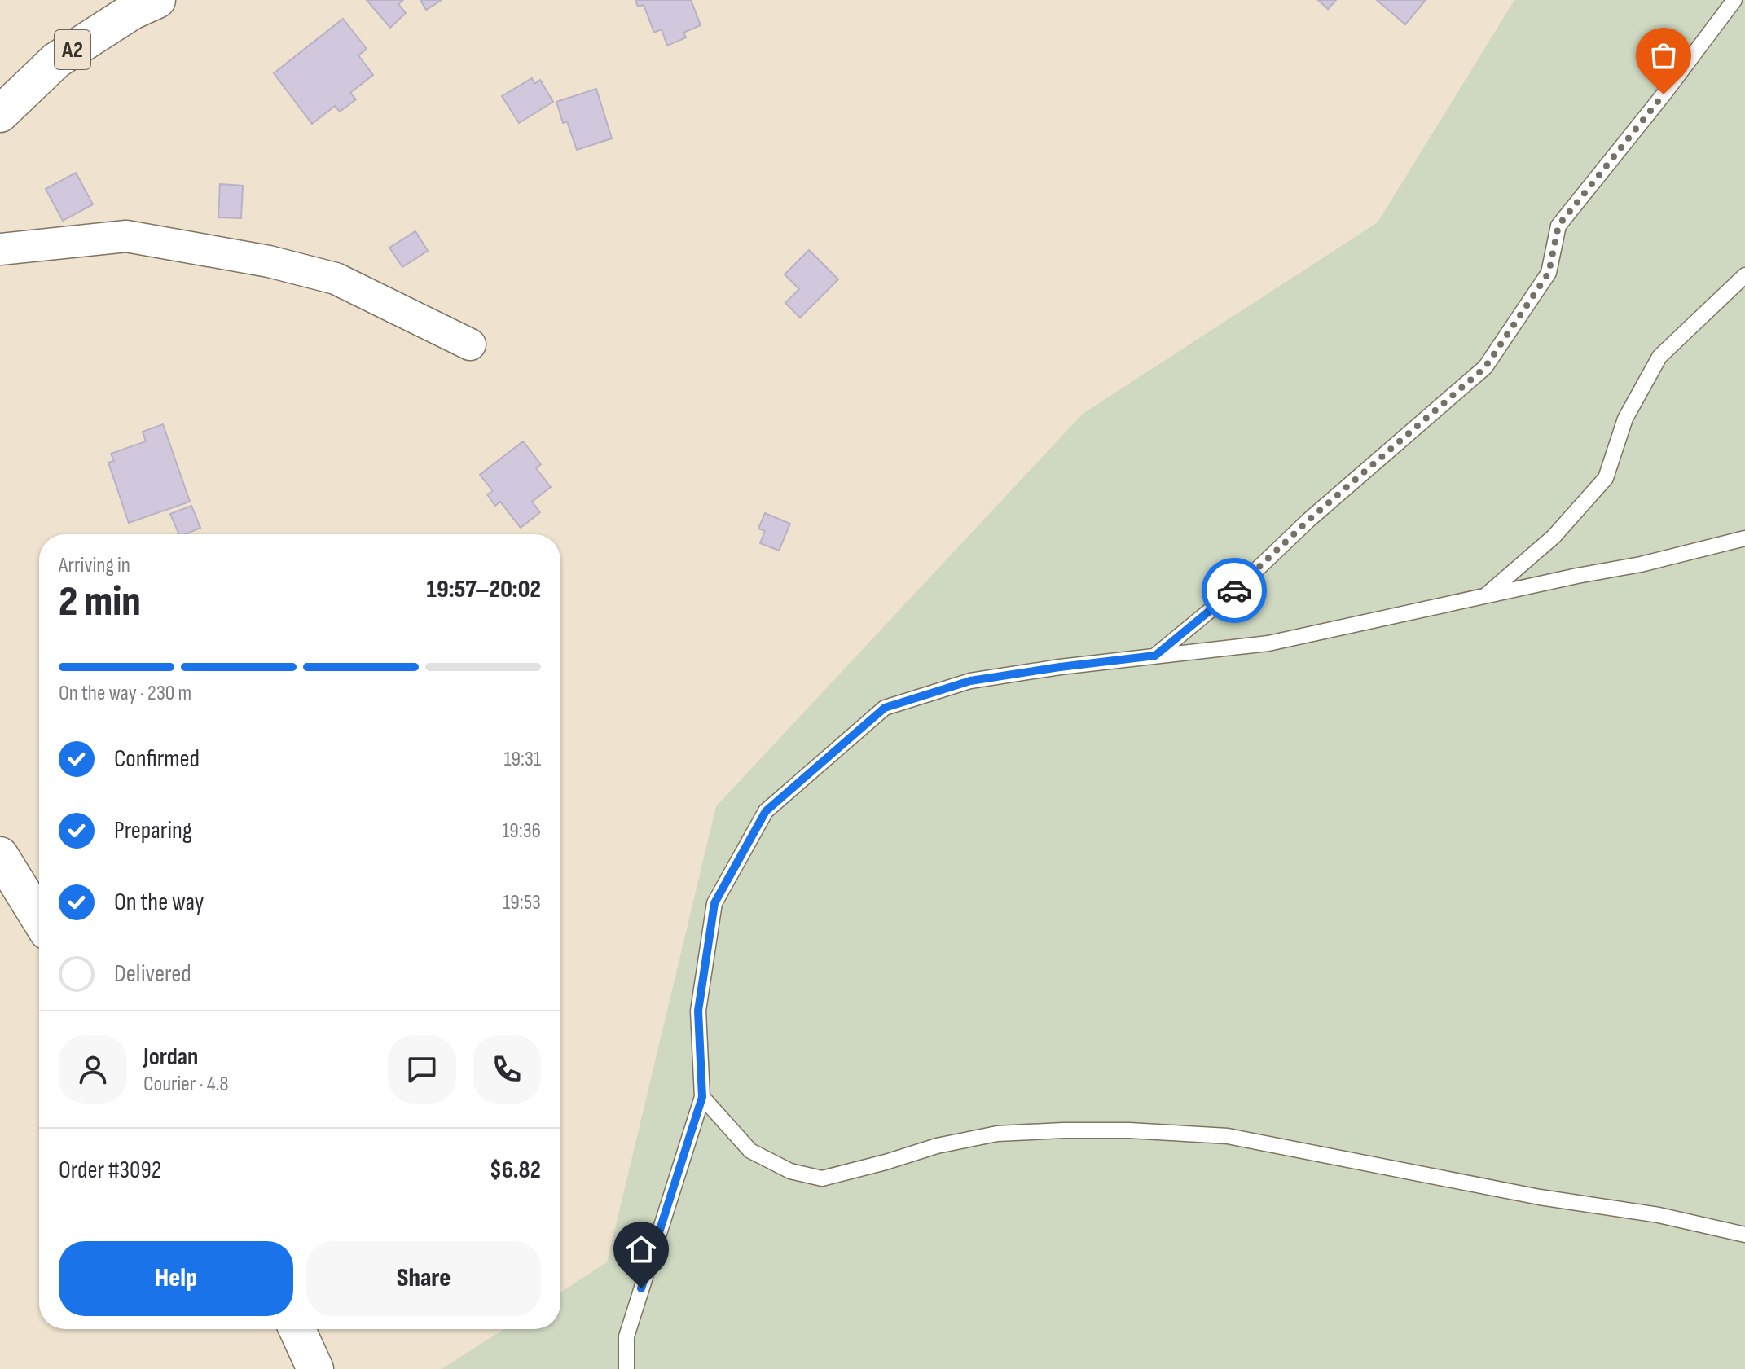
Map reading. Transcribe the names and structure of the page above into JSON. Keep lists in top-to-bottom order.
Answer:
{
  "streets": {
    "main road": ["A2"]
  },
  "page": {
    "heading": ["2 min", "Arriving in", "19:57–20:02"],
    "panel": [
      "Jordan",
      "Courier · 4.8",
      "Order #3092",
      "$6.82"
    ],
    "bar": "On the way · 230 m",
    "list": [
      ["Confirmed", "19:31"],
      ["Preparing", "19:36"],
      ["On the way", "19:53"],
      "Delivered"
    ],
    "buttons": ["Help", "Share"]
  }
}
